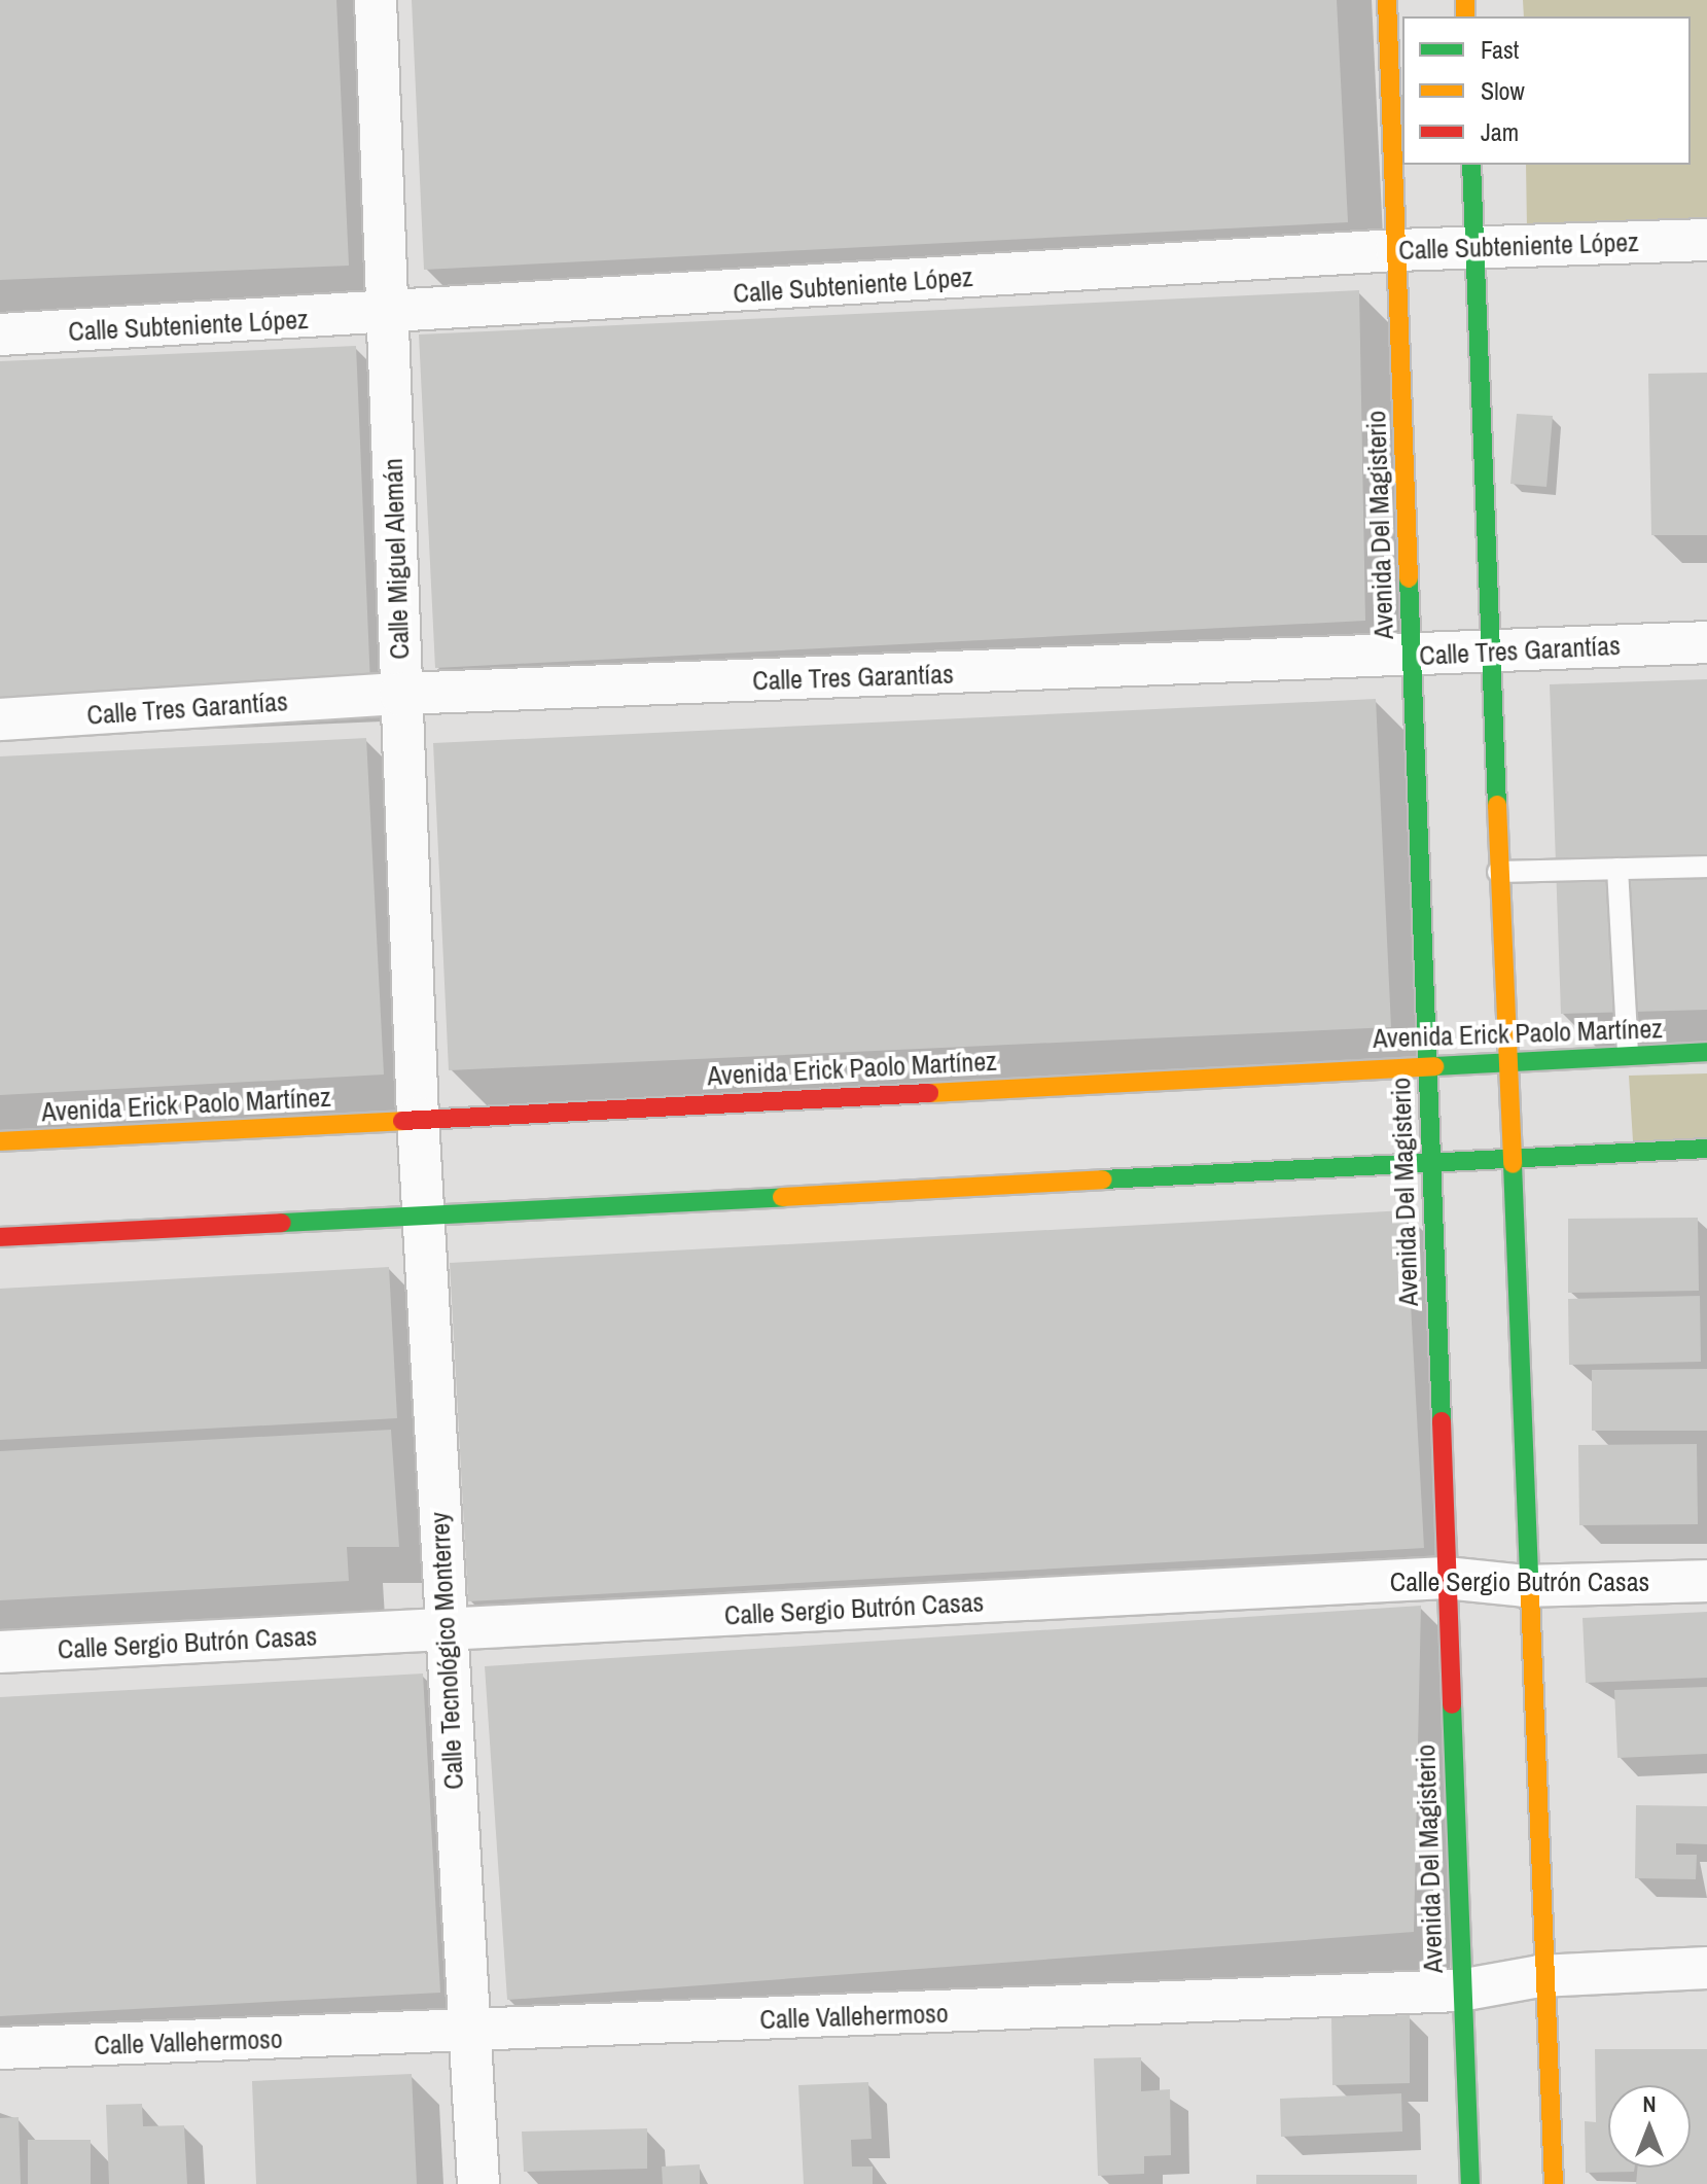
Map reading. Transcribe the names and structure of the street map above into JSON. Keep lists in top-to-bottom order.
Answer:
{
  "streets": {
    "street": [
      "Calle Subteniente López",
      "Avenida Del Magisterio",
      "Calle Miguel Alemán",
      "Calle Tres Garantías",
      "Avenida Erick Paolo Martínez",
      "Calle Sergio Butrón Casas",
      "Calle Tecnológico Monterrey",
      "Calle Vallehermoso"
    ]
  },
  "crossings": [
    ["Calle Subteniente López", "Avenida Del Magisterio"],
    ["Calle Subteniente López", "Calle Miguel Alemán"],
    ["Avenida Del Magisterio", "Calle Tres Garantías"],
    ["Avenida Del Magisterio", "Avenida Erick Paolo Martínez"],
    ["Avenida Del Magisterio", "Calle Sergio Butrón Casas"],
    ["Avenida Del Magisterio", "Calle Vallehermoso"],
    ["Calle Miguel Alemán", "Calle Tres Garantías"],
    ["Calle Miguel Alemán", "Avenida Erick Paolo Martínez"],
    ["Calle Miguel Alemán", "Calle Tecnológico Monterrey"],
    ["Avenida Erick Paolo Martínez", "Calle Tecnológico Monterrey"],
    ["Calle Sergio Butrón Casas", "Calle Tecnológico Monterrey"],
    ["Calle Tecnológico Monterrey", "Calle Vallehermoso"]
  ],
  "legend": ["Fast", "Slow", "Jam"],
  "north": "top"
}
